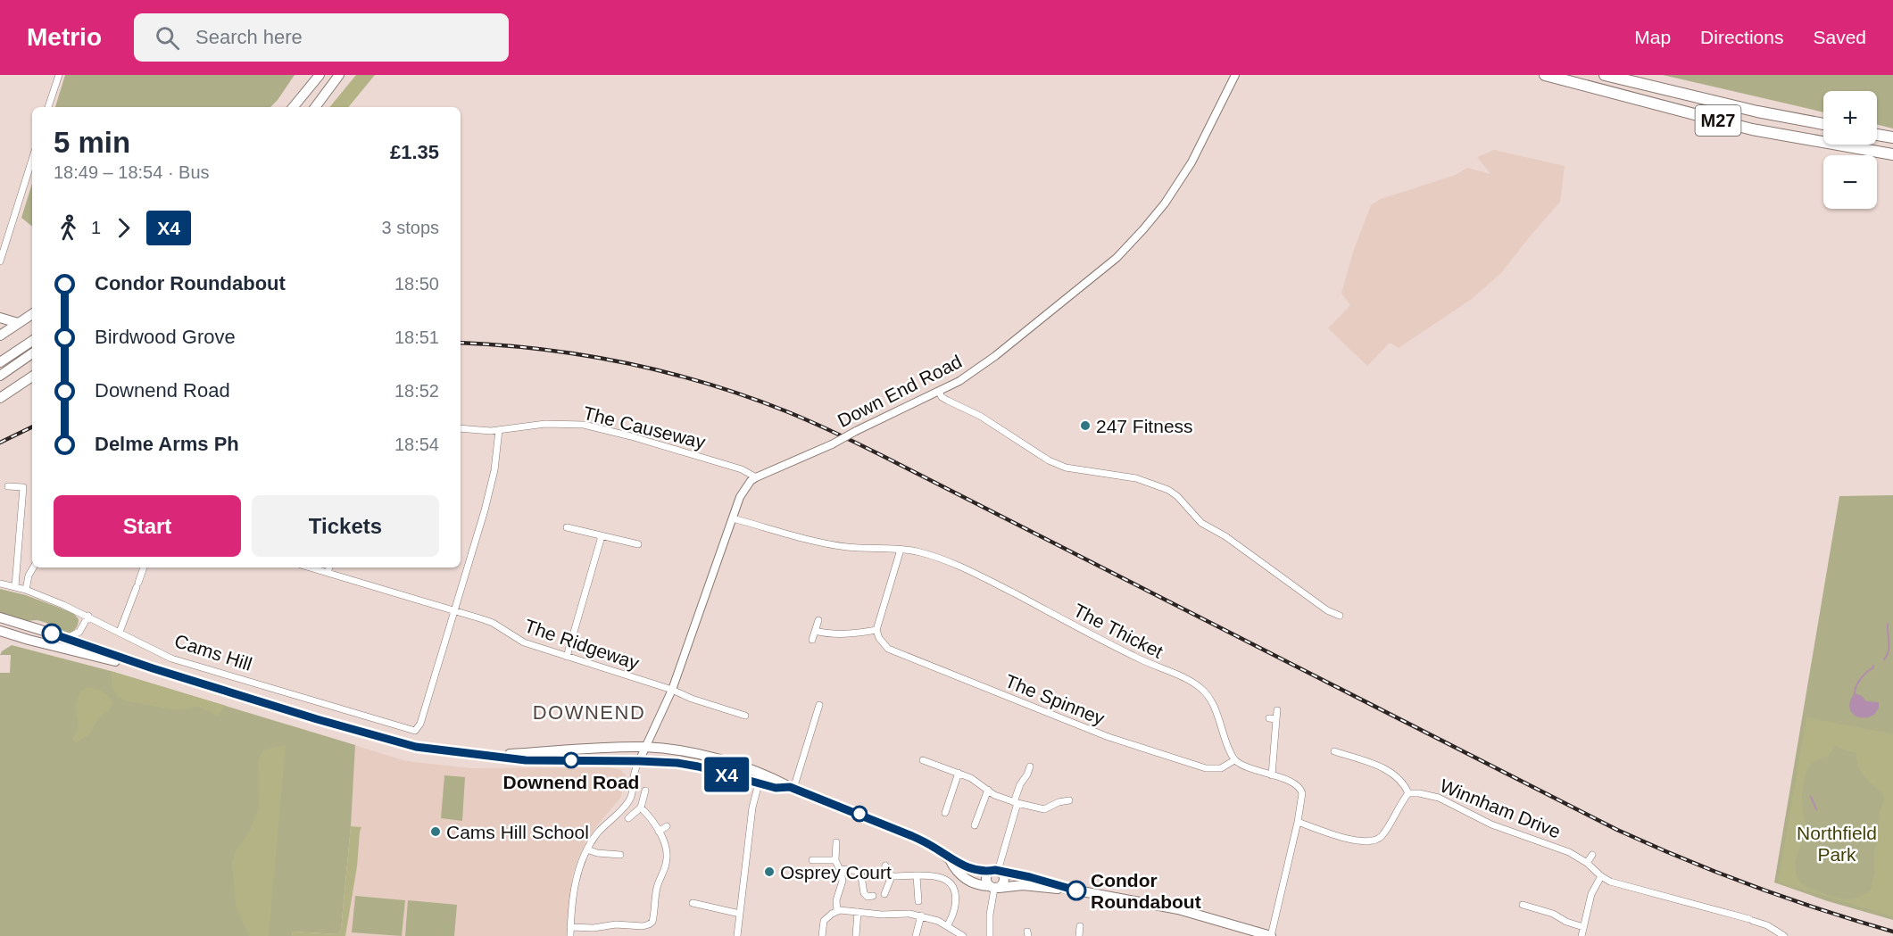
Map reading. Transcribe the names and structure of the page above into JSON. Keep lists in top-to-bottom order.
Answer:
{
  "streets": {
    "highway": ["M27"],
    "main road": ["Cams Hill"],
    "street": [
      "Down End Road",
      "The Causeway",
      "The Thicket",
      "The Ridgeway",
      "The Spinney",
      "Winnham Drive"
    ]
  },
  "crossings": [
    ["Down End Road", "The Causeway"],
    ["The Thicket", "The Spinney"],
    ["The Ridgeway", "Cams Hill"]
  ],
  "districts": ["DOWNEND"],
  "parks": ["Northfield Park"],
  "places": [
    "247 Fitness",
    "Downend Road",
    "Cams Hill School",
    "Osprey Court",
    "Condor Roundabout"
  ],
  "lines": ["bus line X4"],
  "page": {
    "header": "Metrio",
    "search": "Search here",
    "nav": ["Map", "Directions", "Saved"],
    "on_map": "X4",
    "map_buttons": ["+", "−"],
    "heading": ["5 min", "18:49 – 18:54 · Bus", "£1.35"],
    "legs": ["1", "X4", "3 stops"],
    "list": [
      {
        "name": "Condor Roundabout",
        "value": "18:50"
      },
      {
        "name": "Birdwood Grove",
        "value": "18:51"
      },
      {
        "name": "Downend Road",
        "value": "18:52"
      },
      {
        "name": "Delme Arms Ph",
        "value": "18:54"
      }
    ],
    "buttons": ["Start", "Tickets"]
  }
}
